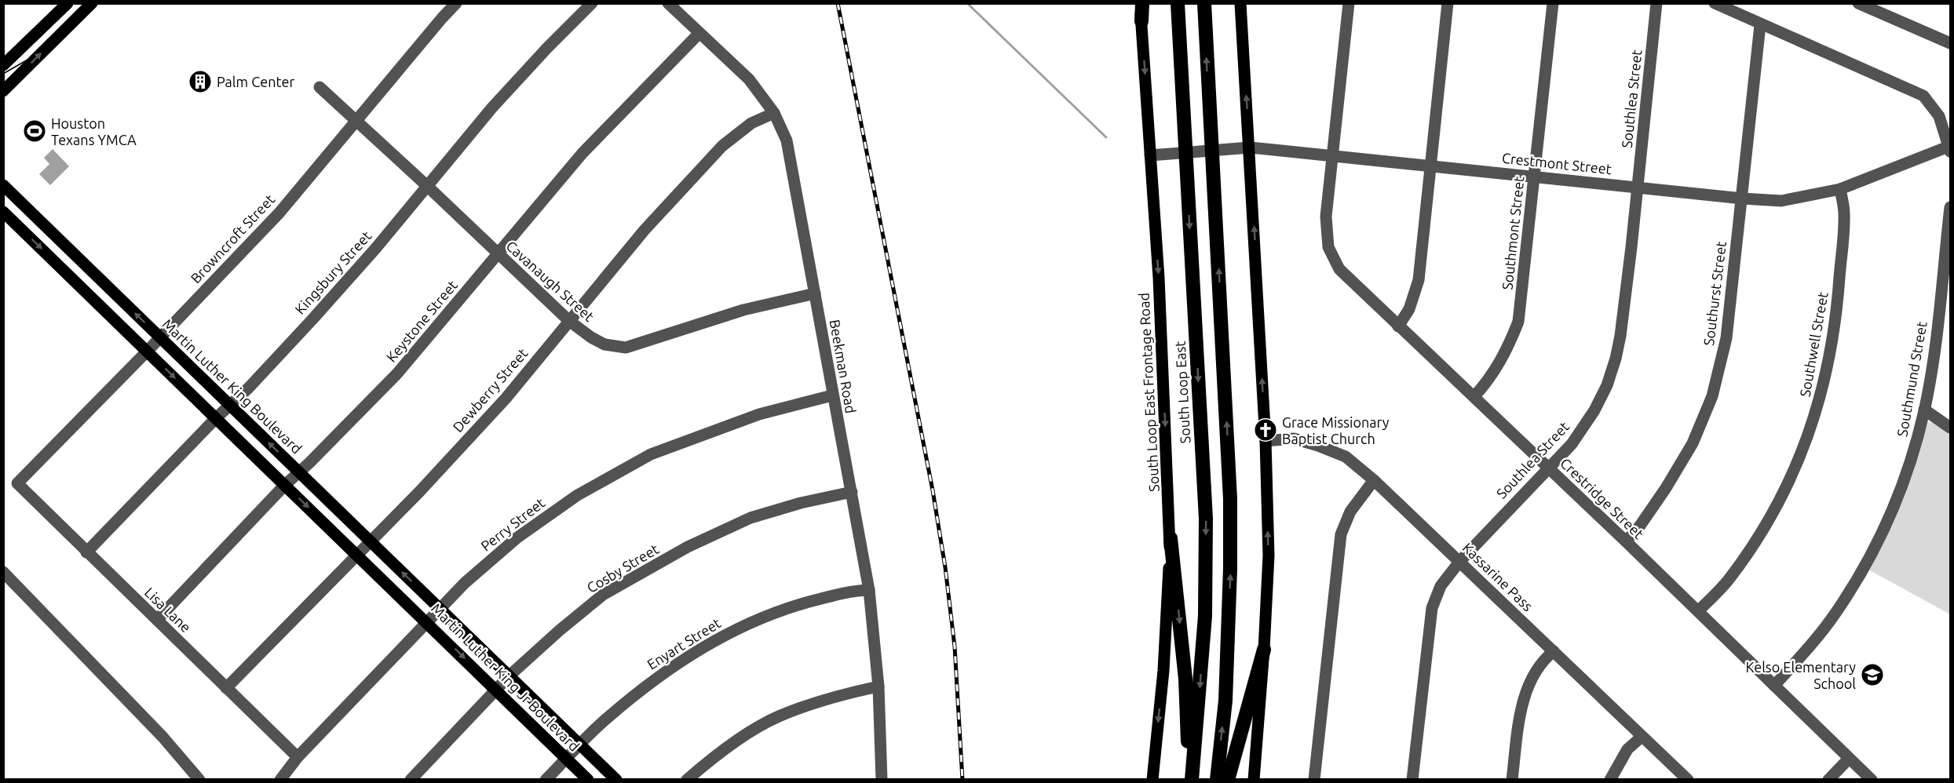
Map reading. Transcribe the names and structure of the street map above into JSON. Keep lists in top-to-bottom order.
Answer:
{
  "streets": {
    "highway": ["South Loop East"],
    "main road": ["Martin Luther King Boulevard", "South Loop East Frontage Road", "Martin Luther King Jr Boulevard"],
    "street": [
      "Southlea Street",
      "Crestmont Street",
      "Southmont Street",
      "Browncroft Street",
      "Kingsbury Street",
      "Cavanaugh Street",
      "Southurst Street",
      "Keystone Street",
      "Southwell Street",
      "Beekman Road",
      "Southmund Street",
      "Dewberry Street",
      "Crestridge Street",
      "Perry Street",
      "Cosby Street",
      "Kassarine Pass",
      "Lisa Lane",
      "Enyart Street"
    ]
  },
  "crossings": [
    ["Southlea Street", "Crestmont Street"],
    ["Southlea Street", "Crestridge Street"],
    ["Southlea Street", "Kassarine Pass"],
    ["Crestmont Street", "Southmont Street"],
    ["Crestmont Street", "Southurst Street"],
    ["Crestmont Street", "Southwell Street"],
    ["Crestmont Street", "South Loop East Frontage Road"],
    ["Crestmont Street", "Crestridge Street"],
    ["Southmont Street", "Crestridge Street"],
    ["Browncroft Street", "Cavanaugh Street"],
    ["Browncroft Street", "Martin Luther King Boulevard"],
    ["Browncroft Street", "Lisa Lane"],
    ["Kingsbury Street", "Cavanaugh Street"],
    ["Kingsbury Street", "Martin Luther King Boulevard"],
    ["Kingsbury Street", "Lisa Lane"],
    ["Cavanaugh Street", "Keystone Street"],
    ["Cavanaugh Street", "Beekman Road"],
    ["Cavanaugh Street", "Dewberry Street"],
    ["Southurst Street", "Crestridge Street"],
    ["Keystone Street", "Beekman Road"],
    ["Keystone Street", "Martin Luther King Boulevard"],
    ["Keystone Street", "Lisa Lane"],
    ["Southwell Street", "Crestridge Street"],
    ["Beekman Road", "Dewberry Street"],
    ["Beekman Road", "Perry Street"],
    ["Beekman Road", "Cosby Street"],
    ["Beekman Road", "Enyart Street"],
    ["Southmund Street", "Crestridge Street"],
    ["Martin Luther King Boulevard", "Dewberry Street"],
    ["Martin Luther King Boulevard", "Perry Street"],
    ["Martin Luther King Boulevard", "Martin Luther King Jr Boulevard"],
    ["Dewberry Street", "Lisa Lane"],
    ["Dewberry Street", "Martin Luther King Jr Boulevard"],
    ["Perry Street", "Lisa Lane"],
    ["Perry Street", "Martin Luther King Jr Boulevard"],
    ["Cosby Street", "Martin Luther King Jr Boulevard"],
    ["Enyart Street", "Martin Luther King Jr Boulevard"]
  ],
  "places": {
    "building": ["Palm Center"],
    "sports": ["Houston Texans YMCA"],
    "church": ["Grace Missionary Baptist Church"],
    "school or university": ["Kelso Elementary School"]
  }
}
